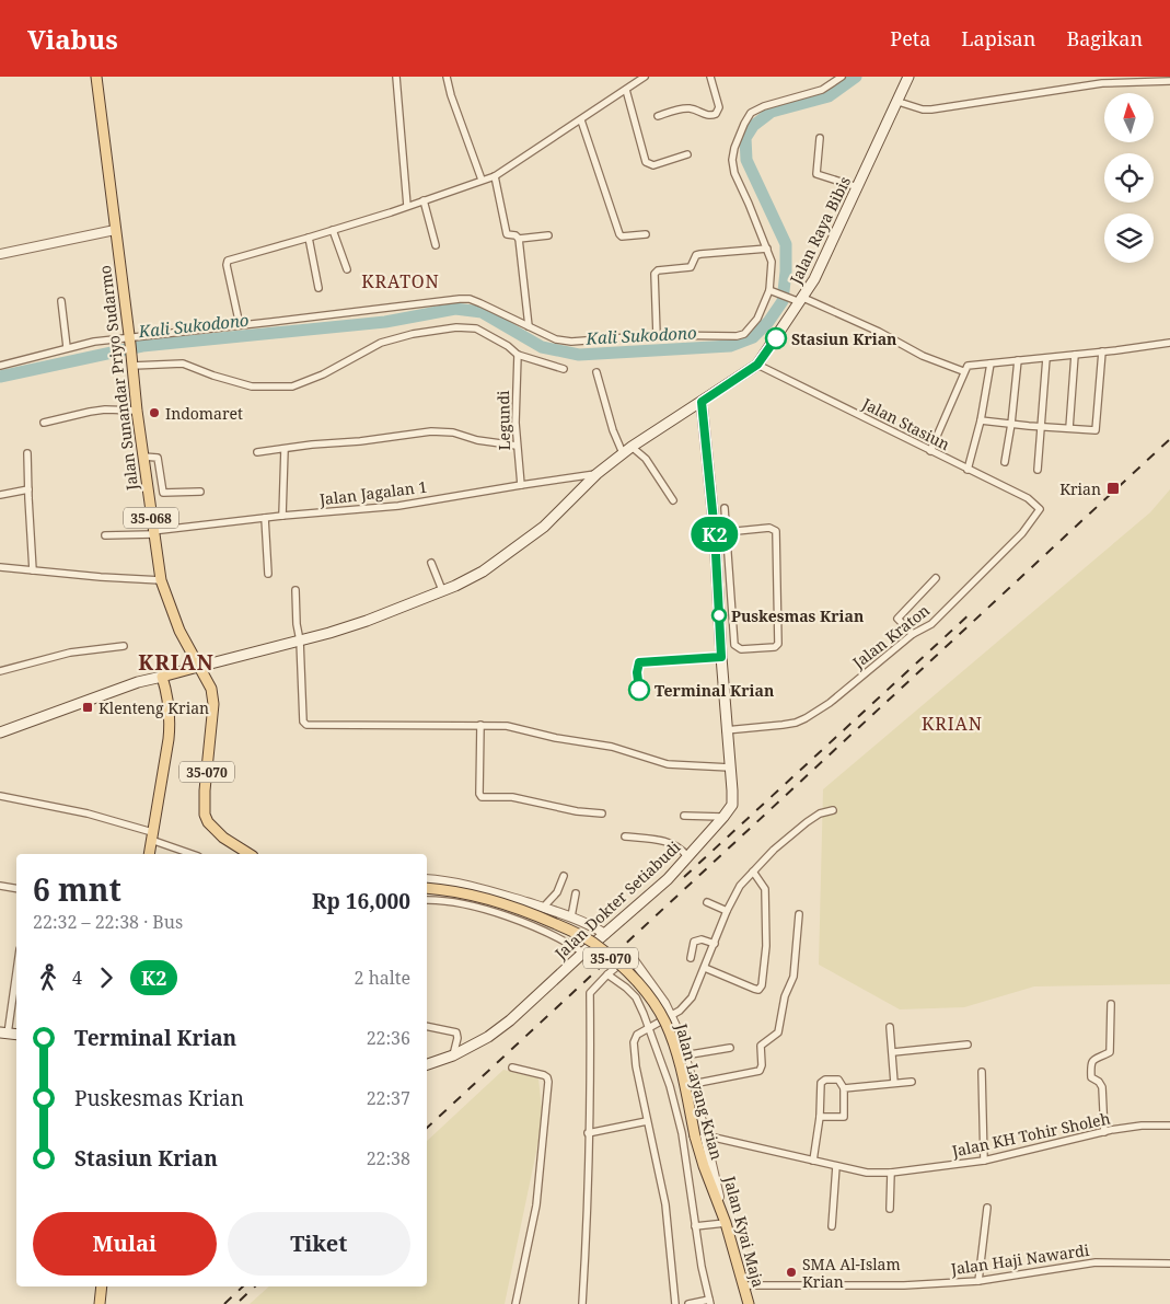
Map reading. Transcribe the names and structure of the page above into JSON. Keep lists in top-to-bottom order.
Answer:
{
  "streets": {
    "main road": [
      "Jalan Raya Bibis",
      "Jalan Sunandar Priyo Sudarmo",
      "35-068",
      "35-070",
      "Jalan Dokter Setiabudi",
      "Jalan Layang Krian",
      "Jalan Kyai Maja"
    ],
    "street": [
      "Legundi",
      "Jalan Stasiun",
      "Jalan Jagalan 1",
      "Jalan Kraton",
      "Jalan KH Tohir Sholeh",
      "Jalan Haji Nawardi"
    ]
  },
  "crossings": [
    ["Jalan Raya Bibis", "Jalan Sunandar Priyo Sudarmo"],
    ["Jalan Raya Bibis", "Jalan Stasiun"],
    ["Jalan Raya Bibis", "Jalan Jagalan 1"],
    ["Jalan Raya Bibis", "35-070"],
    ["Jalan Raya Bibis", "Jalan Dokter Setiabudi"],
    ["Jalan Sunandar Priyo Sudarmo", "Jalan Jagalan 1"],
    ["Jalan Sunandar Priyo Sudarmo", "35-070"],
    ["Legundi", "Jalan Jagalan 1"],
    ["Jalan Stasiun", "Jalan Kraton"],
    ["Jalan Kraton", "Jalan Dokter Setiabudi"],
    ["Jalan Layang Krian", "Jalan KH Tohir Sholeh"],
    ["Jalan Layang Krian", "Jalan Kyai Maja"],
    ["Jalan Kyai Maja", "Jalan Haji Nawardi"]
  ],
  "districts": ["KRATON", "KRIAN", "KRIAN"],
  "water": ["Kali Sukodono"],
  "places": {
    "other": [
      "Stasiun Krian",
      "Indomaret",
      "Puskesmas Krian",
      "Terminal Krian",
      "SMA Al-Islam Krian"
    ],
    "transit": ["Krian", "Klenteng Krian"]
  },
  "lines": ["bus line K2"],
  "north": "top",
  "page": {
    "header": "Viabus",
    "nav": ["Peta", "Lapisan", "Bagikan"],
    "on_map": "K2",
    "heading": ["6 mnt", "22:32 – 22:38 · Bus", "Rp 16,000"],
    "legs": ["4", "K2", "2 halte"],
    "list": [
      {
        "name": "Terminal Krian",
        "value": "22:36"
      },
      {
        "name": "Puskesmas Krian",
        "value": "22:37"
      },
      {
        "name": "Stasiun Krian",
        "value": "22:38"
      }
    ],
    "buttons": ["Mulai", "Tiket"]
  }
}
